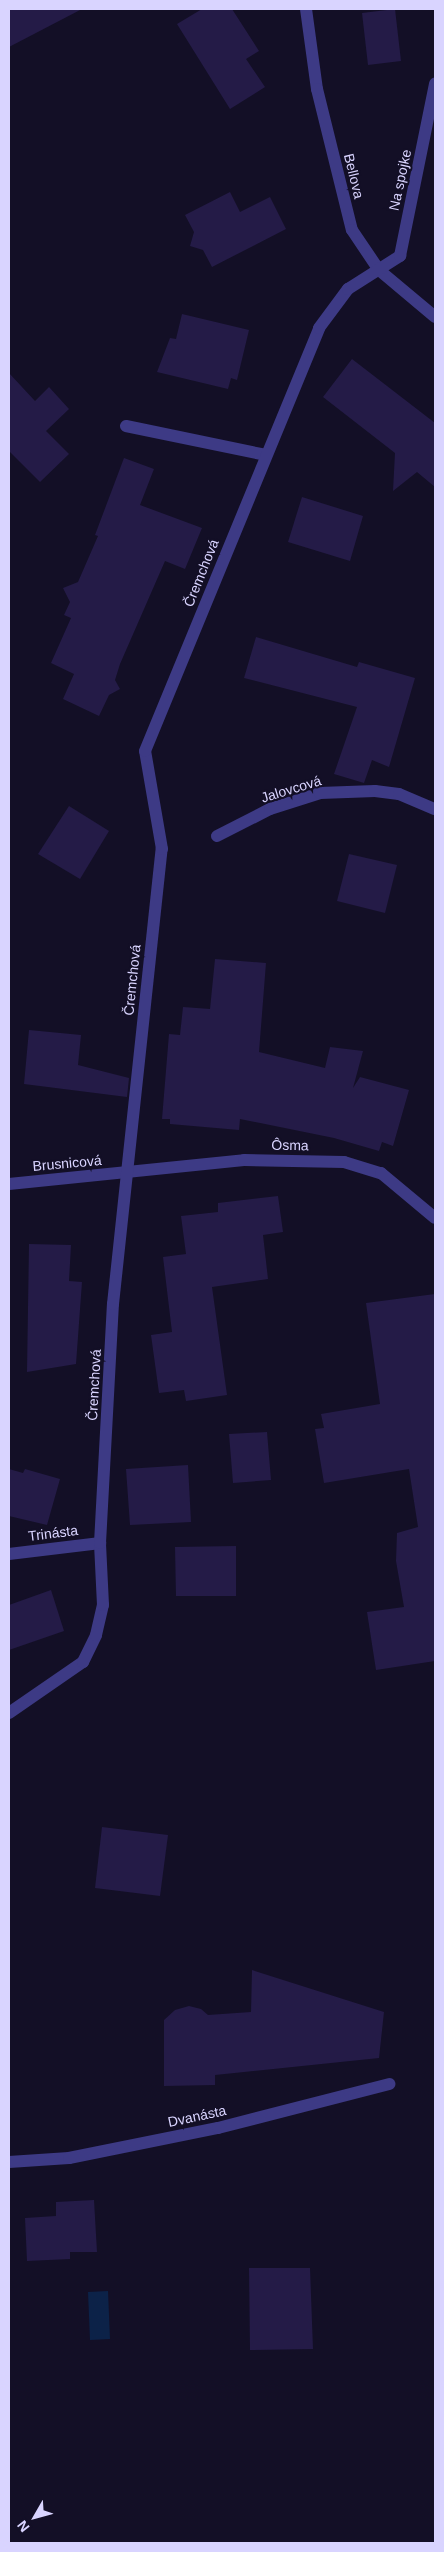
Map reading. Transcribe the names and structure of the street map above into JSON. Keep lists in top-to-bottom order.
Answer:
{
  "streets": {
    "street": [
      "Bellova",
      "Na spojke",
      "Čremchová",
      "Jalovcová",
      "Ôsma",
      "Brusnicová",
      "Trinásta",
      "Dvanásta"
    ]
  },
  "crossings": [
    ["Bellova", "Na spojke"],
    ["Bellova", "Čremchová"],
    ["Na spojke", "Čremchová"],
    ["Čremchová", "Ôsma"],
    ["Čremchová", "Brusnicová"],
    ["Čremchová", "Trinásta"],
    ["Ôsma", "Brusnicová"]
  ],
  "north": "bottom left"
}
